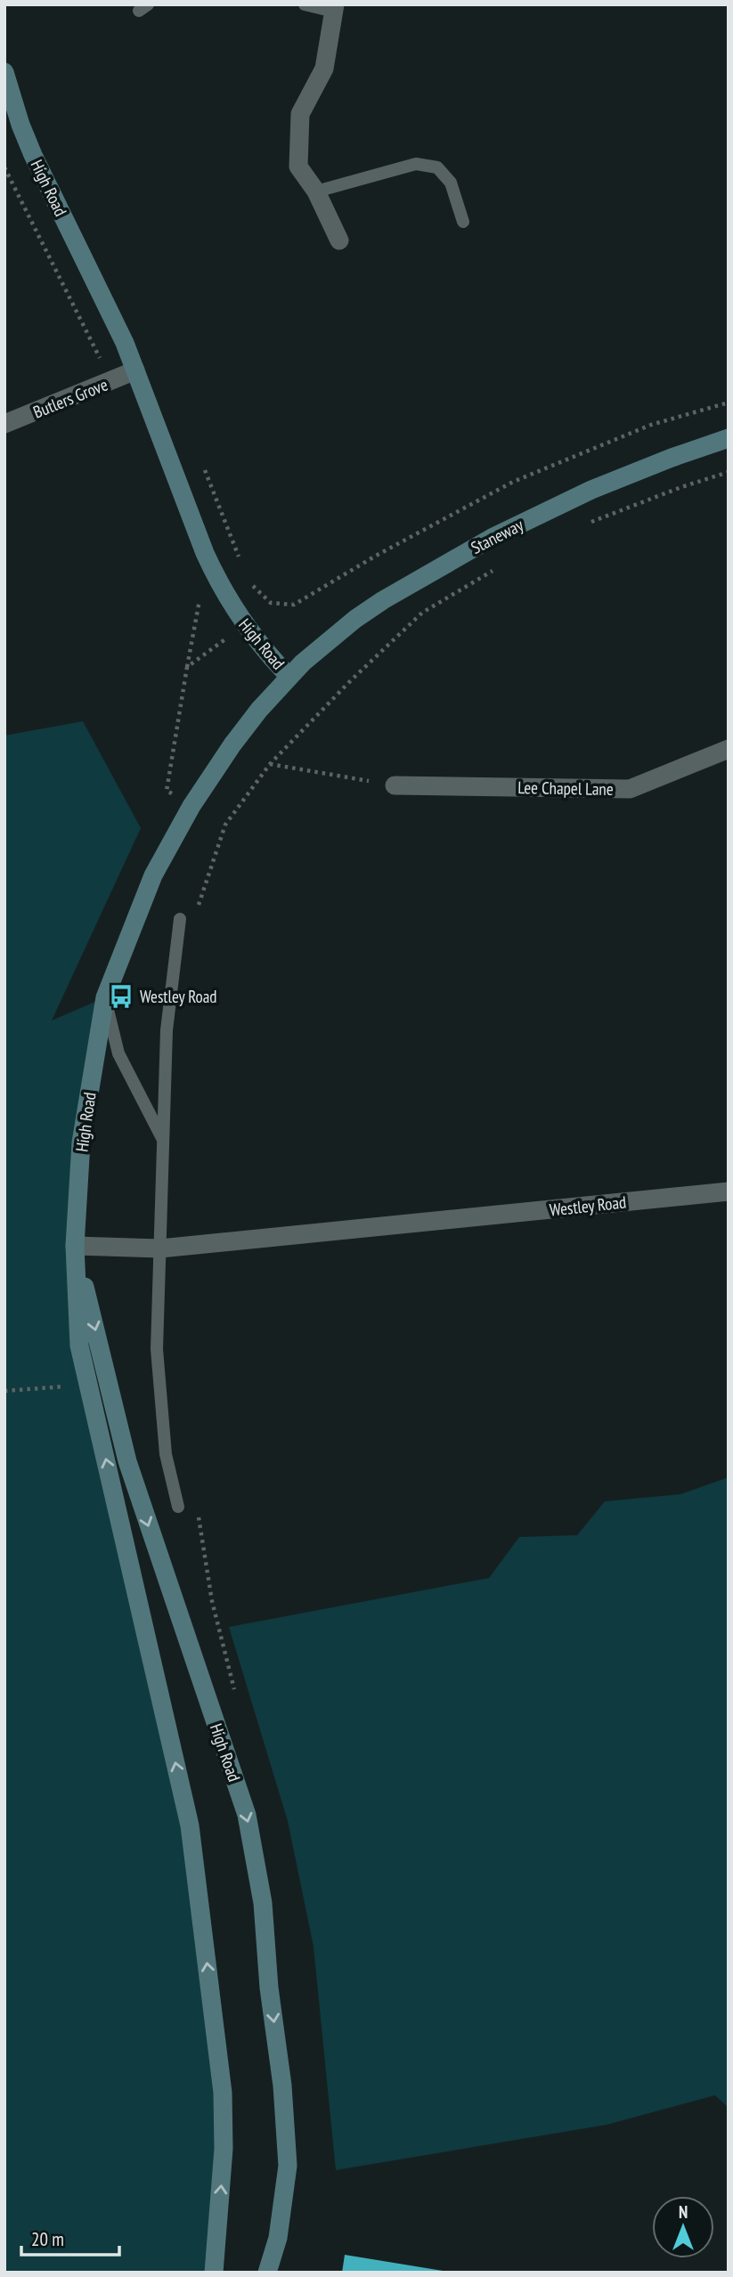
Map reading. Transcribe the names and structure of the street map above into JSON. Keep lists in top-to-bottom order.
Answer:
{
  "streets": {
    "main road": ["High Road", "Staneway"],
    "street": ["Butlers Grove", "Lee Chapel Lane", "Westley Road"]
  },
  "crossings": [
    ["High Road", "Butlers Grove"],
    ["High Road", "Staneway"],
    ["High Road", "Westley Road"]
  ],
  "places": {
    "bus stop": ["Westley Road"]
  },
  "scale_bar": "20 m",
  "north": "top"
}
